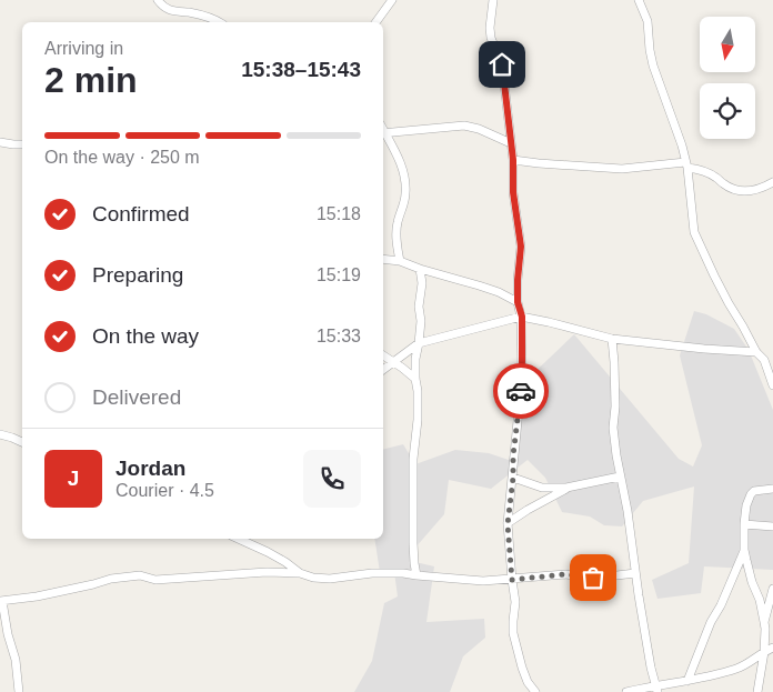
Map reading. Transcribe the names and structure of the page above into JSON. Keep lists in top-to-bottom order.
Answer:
{
  "north": "bottom",
  "page": {
    "heading": ["2 min", "Arriving in", "15:38–15:43"],
    "panel": ["Jordan", "Courier · 4.5"],
    "bar": "On the way · 250 m",
    "list": [
      ["Confirmed", "15:18"],
      ["Preparing", "15:19"],
      ["On the way", "15:33"],
      "Delivered"
    ],
    "round": "J"
  }
}
